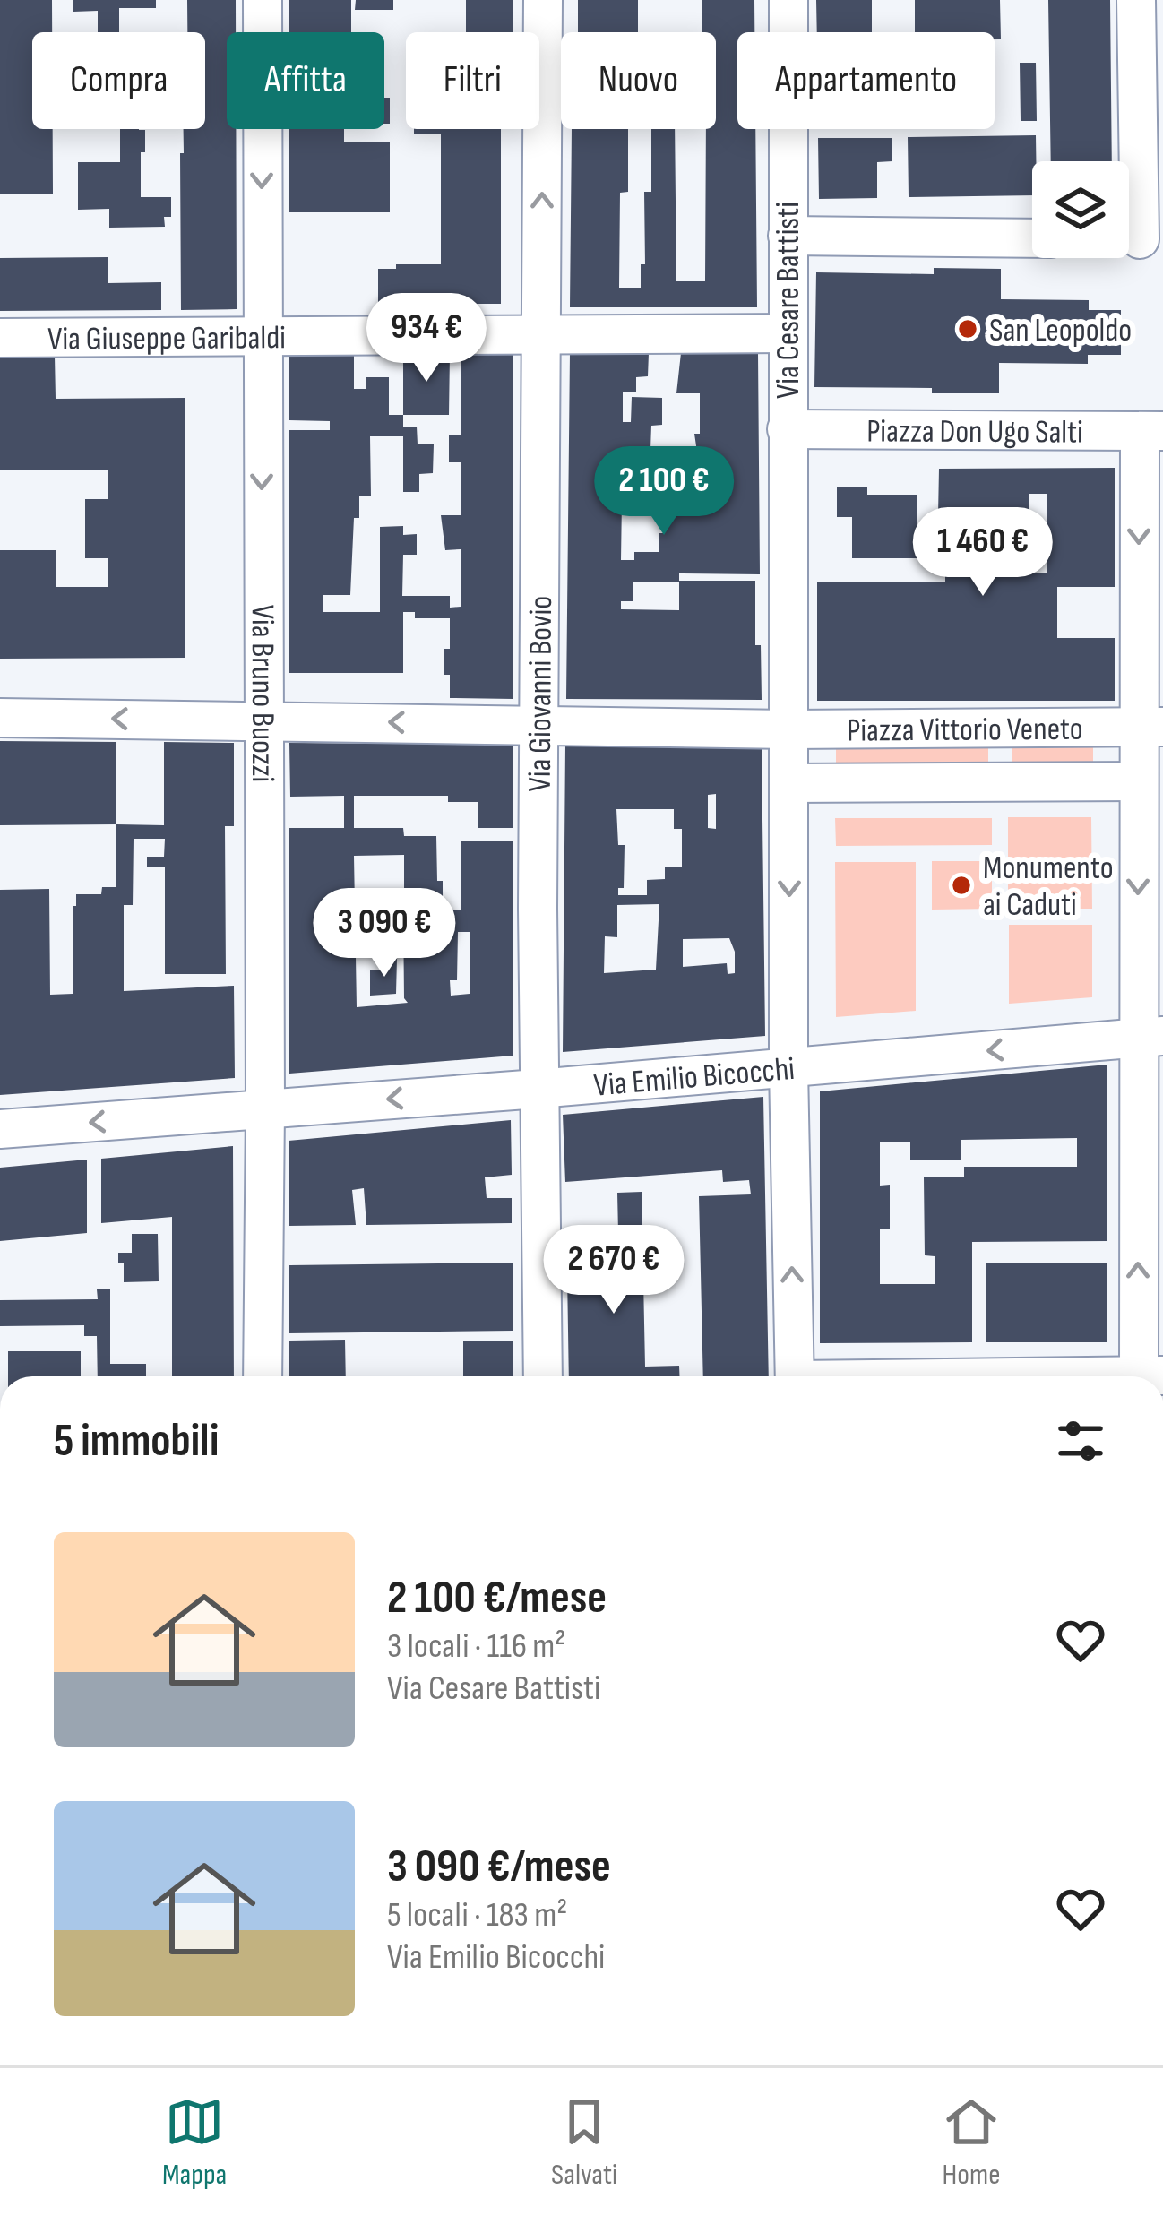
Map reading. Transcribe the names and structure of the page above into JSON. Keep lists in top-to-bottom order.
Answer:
{
  "streets": {
    "street": [
      "Via Cesare Battisti",
      "Via Giuseppe Garibaldi",
      "Piazza Don Ugo Salti",
      "Via Bruno Buozzi",
      "Via Giovanni Bovio",
      "Piazza Vittorio Veneto",
      "Via Emilio Bicocchi"
    ]
  },
  "crossings": [
    ["Via Cesare Battisti", "Via Giuseppe Garibaldi"],
    ["Via Cesare Battisti", "Piazza Don Ugo Salti"],
    ["Via Cesare Battisti", "Piazza Vittorio Veneto"],
    ["Via Giuseppe Garibaldi", "Via Bruno Buozzi"],
    ["Via Giuseppe Garibaldi", "Via Giovanni Bovio"],
    ["Via Bruno Buozzi", "Piazza Vittorio Veneto"],
    ["Via Bruno Buozzi", "Via Emilio Bicocchi"],
    ["Via Giovanni Bovio", "Piazza Vittorio Veneto"],
    ["Via Giovanni Bovio", "Via Emilio Bicocchi"]
  ],
  "one_way": ["Via Bruno Buozzi", "Piazza Vittorio Veneto", "Via Emilio Bicocchi"],
  "places": ["San Leopoldo", "Monumento ai Caduti"],
  "page": {
    "chip": [
      "Compra",
      "Affitta",
      "Filtri",
      "Nuovo",
      "Appartamento"
    ],
    "price": [
      "934 €",
      "2 100 €",
      "1 460 €",
      "3 090 €",
      "2 670 €"
    ],
    "heading": "5 immobili",
    "list": [
      {
        "name": "2 100 €/mese",
        "note": "3 locali · 116 m² · Via Cesare Battisti"
      },
      {
        "name": "3 090 €/mese",
        "note": "5 locali · 183 m² · Via Emilio Bicocchi"
      }
    ],
    "tabs": ["Mappa", "Salvati", "Home"]
  }
}
